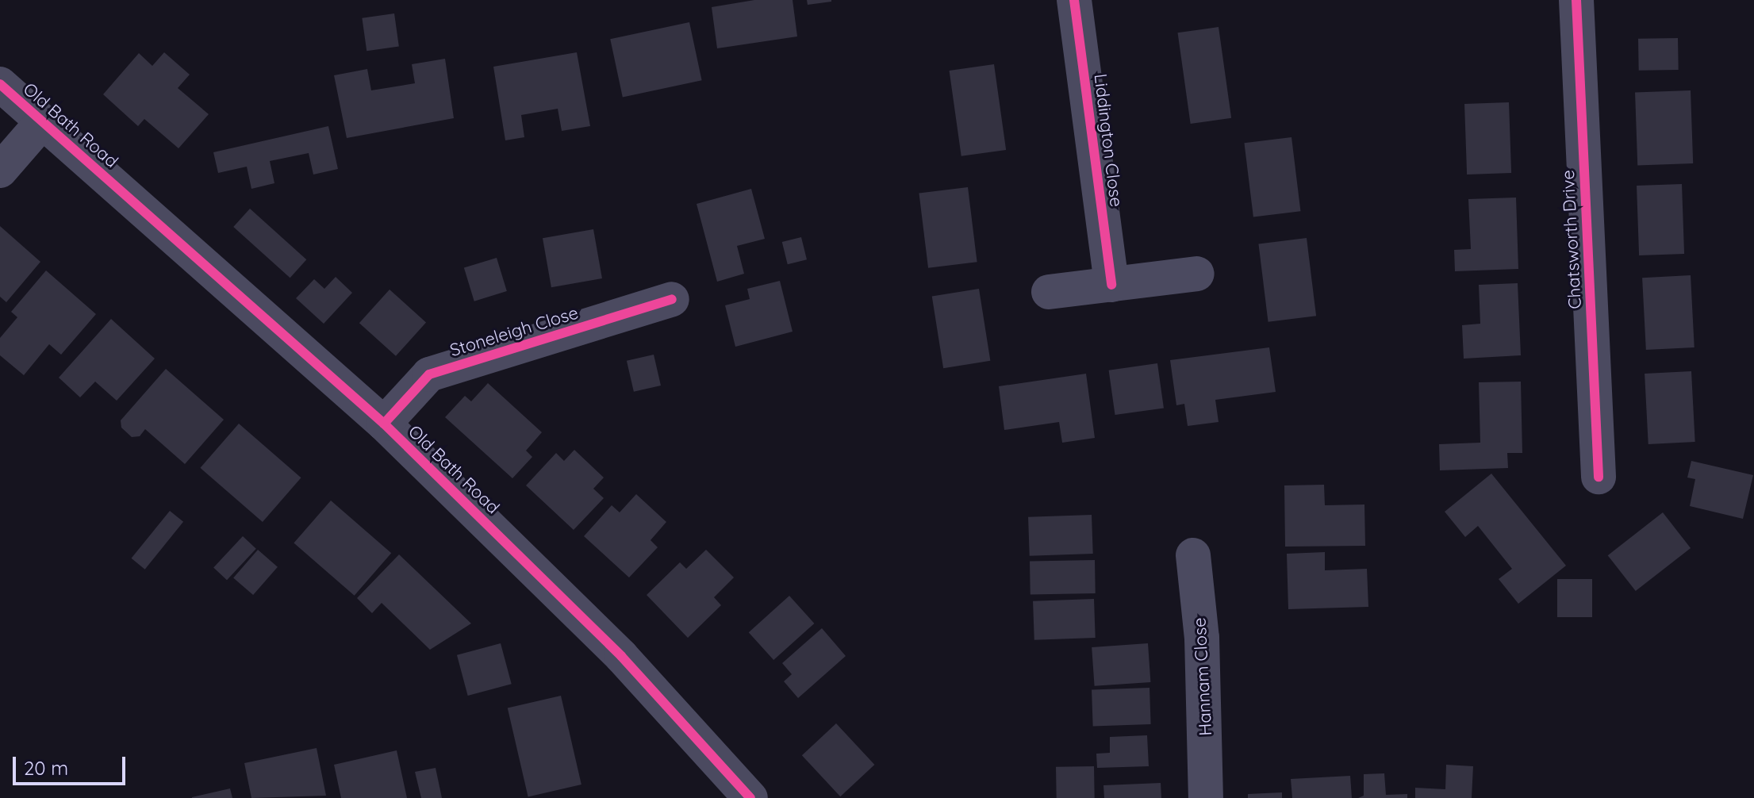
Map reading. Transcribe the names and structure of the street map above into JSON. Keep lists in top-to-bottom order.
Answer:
{
  "streets": {
    "street": [
      "Old Bath Road",
      "Liddington Close",
      "Chatsworth Drive",
      "Stoneleigh Close",
      "Hannam Close"
    ]
  },
  "crossings": [
    ["Old Bath Road", "Stoneleigh Close"]
  ],
  "scale_bar": "20 m"
}
